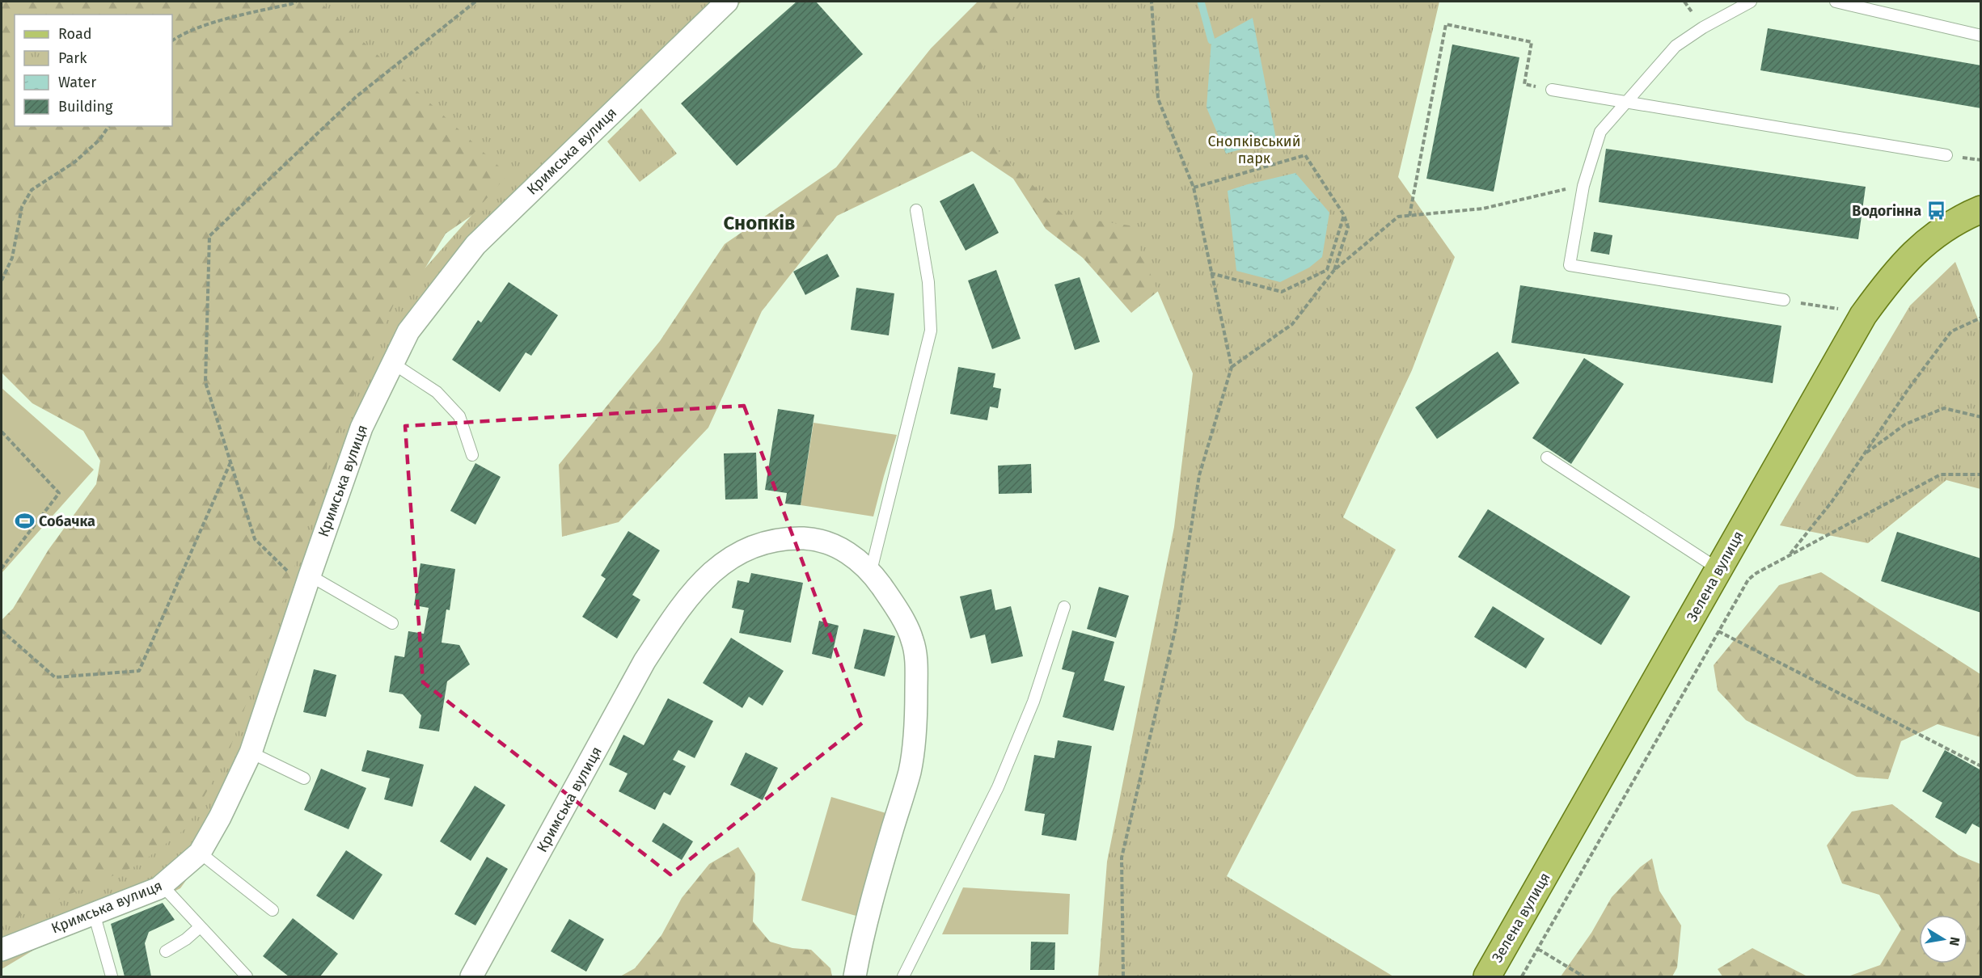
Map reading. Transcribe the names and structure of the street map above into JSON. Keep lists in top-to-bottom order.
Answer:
{
  "streets": {
    "main road": ["Зелена вулиця"],
    "street": ["Кримська вулиця"]
  },
  "districts": ["Снопків"],
  "parks": ["Снопківський парк"],
  "places": {
    "bus stop": ["Водогінна"],
    "sports": ["Собачка"]
  },
  "legend": [
    "Road",
    "Park",
    "Water",
    "Building"
  ],
  "north": "right"
}
